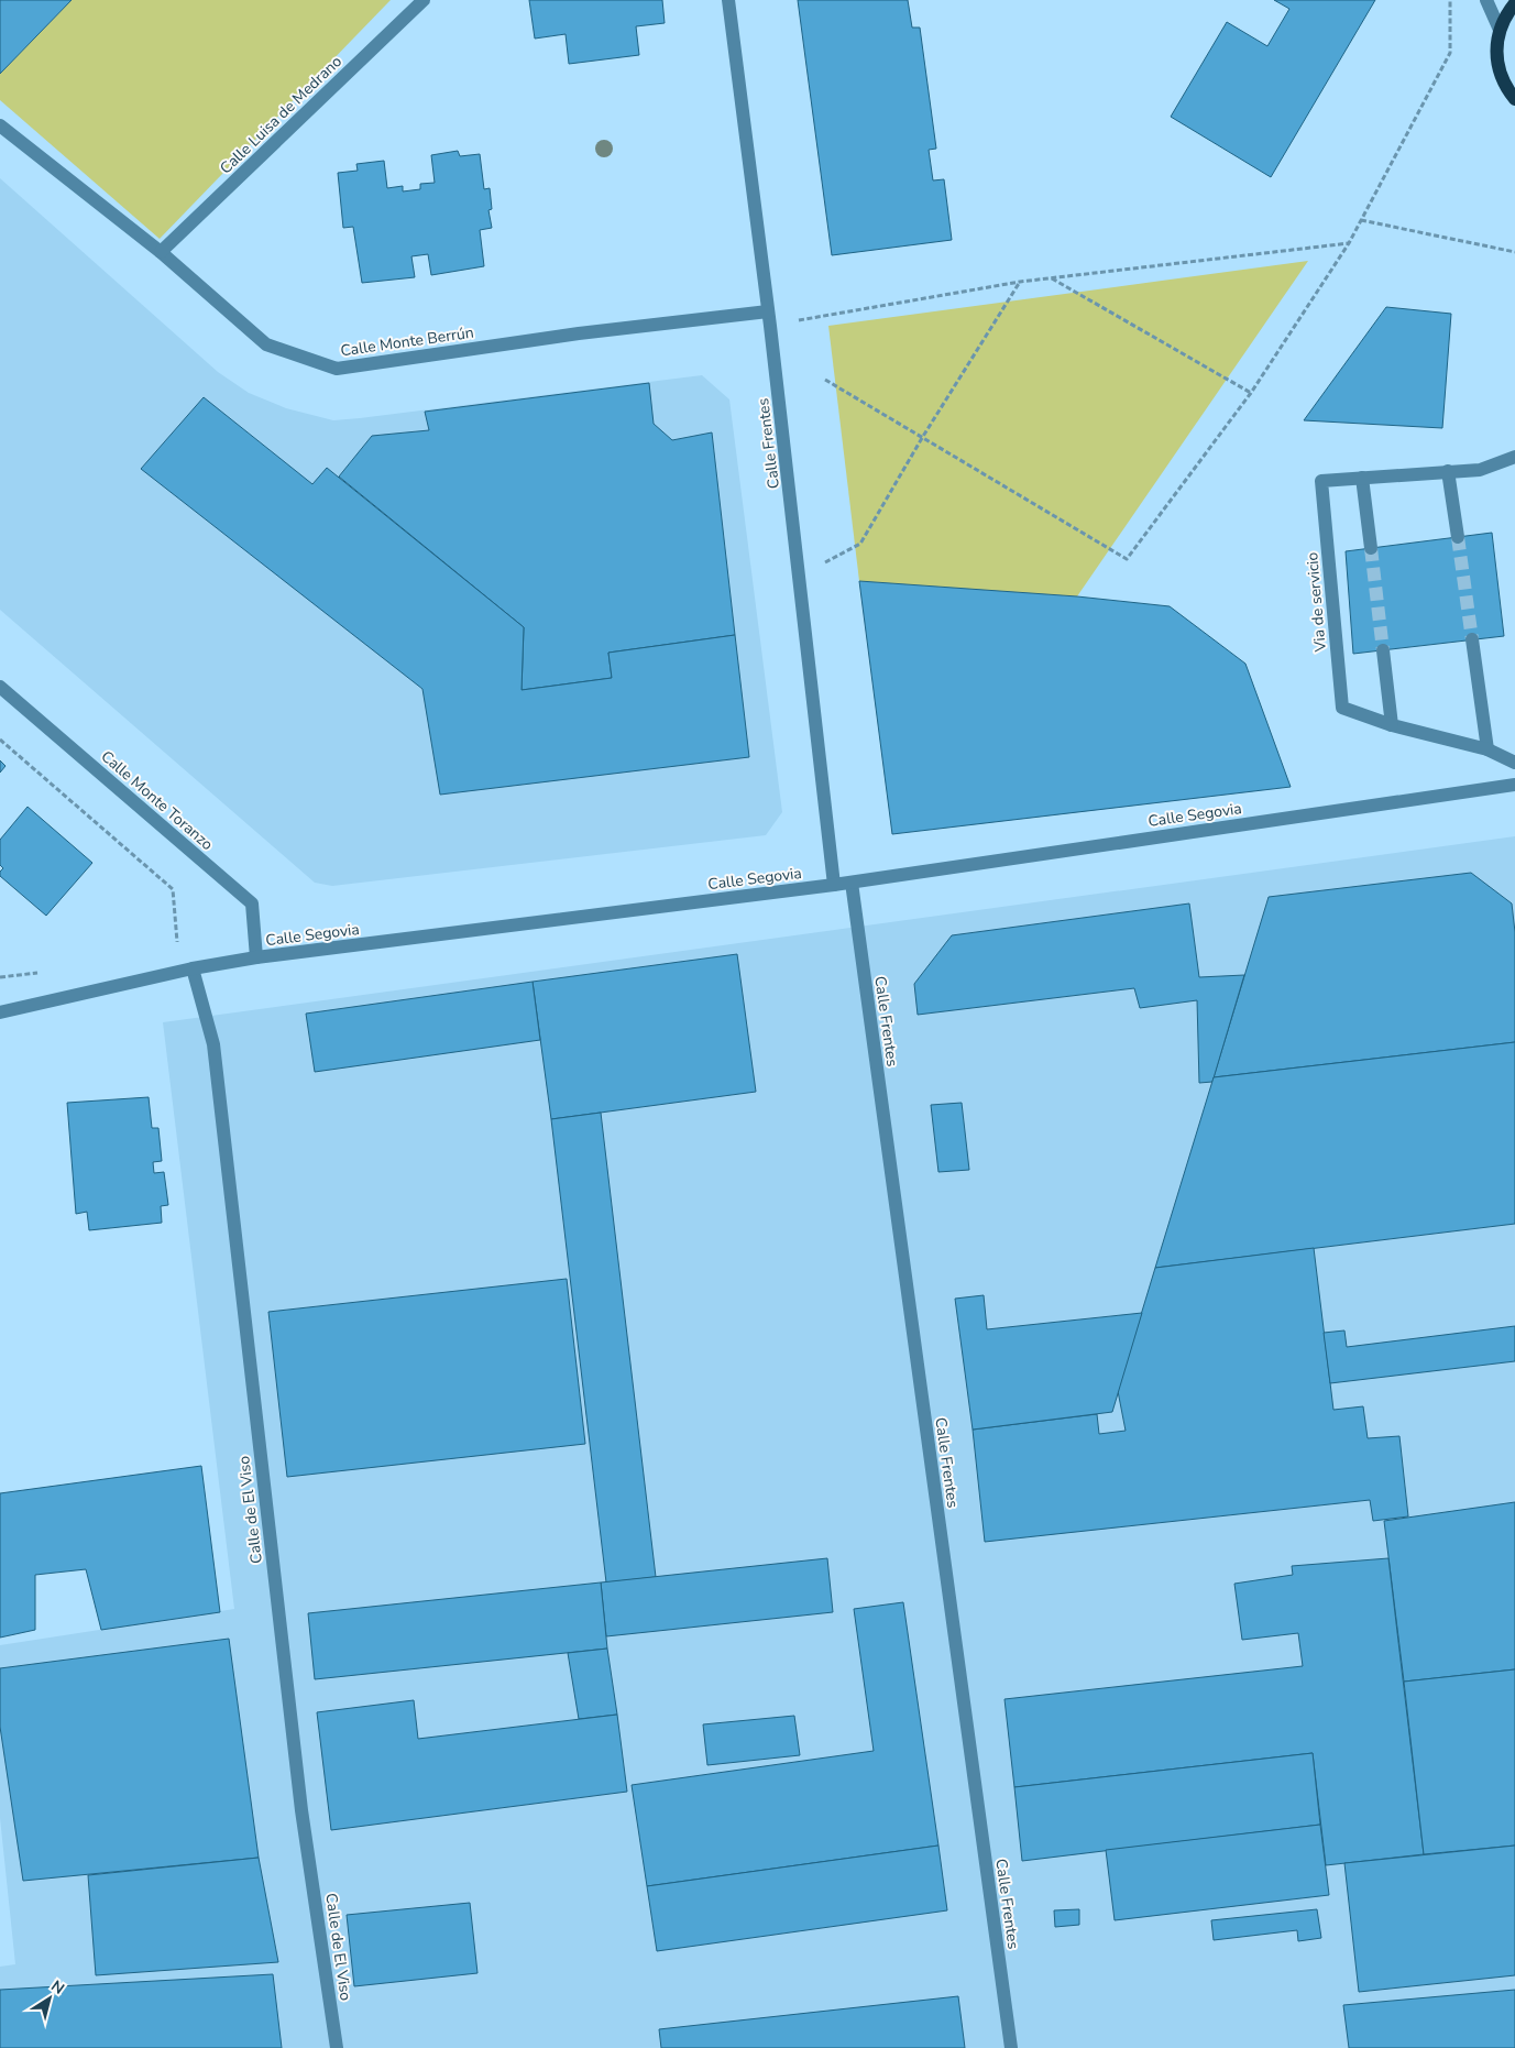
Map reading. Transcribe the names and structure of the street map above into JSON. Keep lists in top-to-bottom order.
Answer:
{
  "streets": {
    "street": [
      "Calle Luisa de Medrano",
      "Calle Monte Berrún",
      "Calle Frentes",
      "Via de servicio",
      "Calle Monte Toranzo",
      "Calle Segovia",
      "Calle de El Viso"
    ]
  },
  "crossings": [
    ["Calle Luisa de Medrano", "Calle Monte Berrún"],
    ["Calle Monte Berrún", "Calle Frentes"],
    ["Calle Frentes", "Calle Segovia"],
    ["Calle Monte Toranzo", "Calle Segovia"],
    ["Calle Segovia", "Calle de El Viso"]
  ],
  "north": "top right"
}
